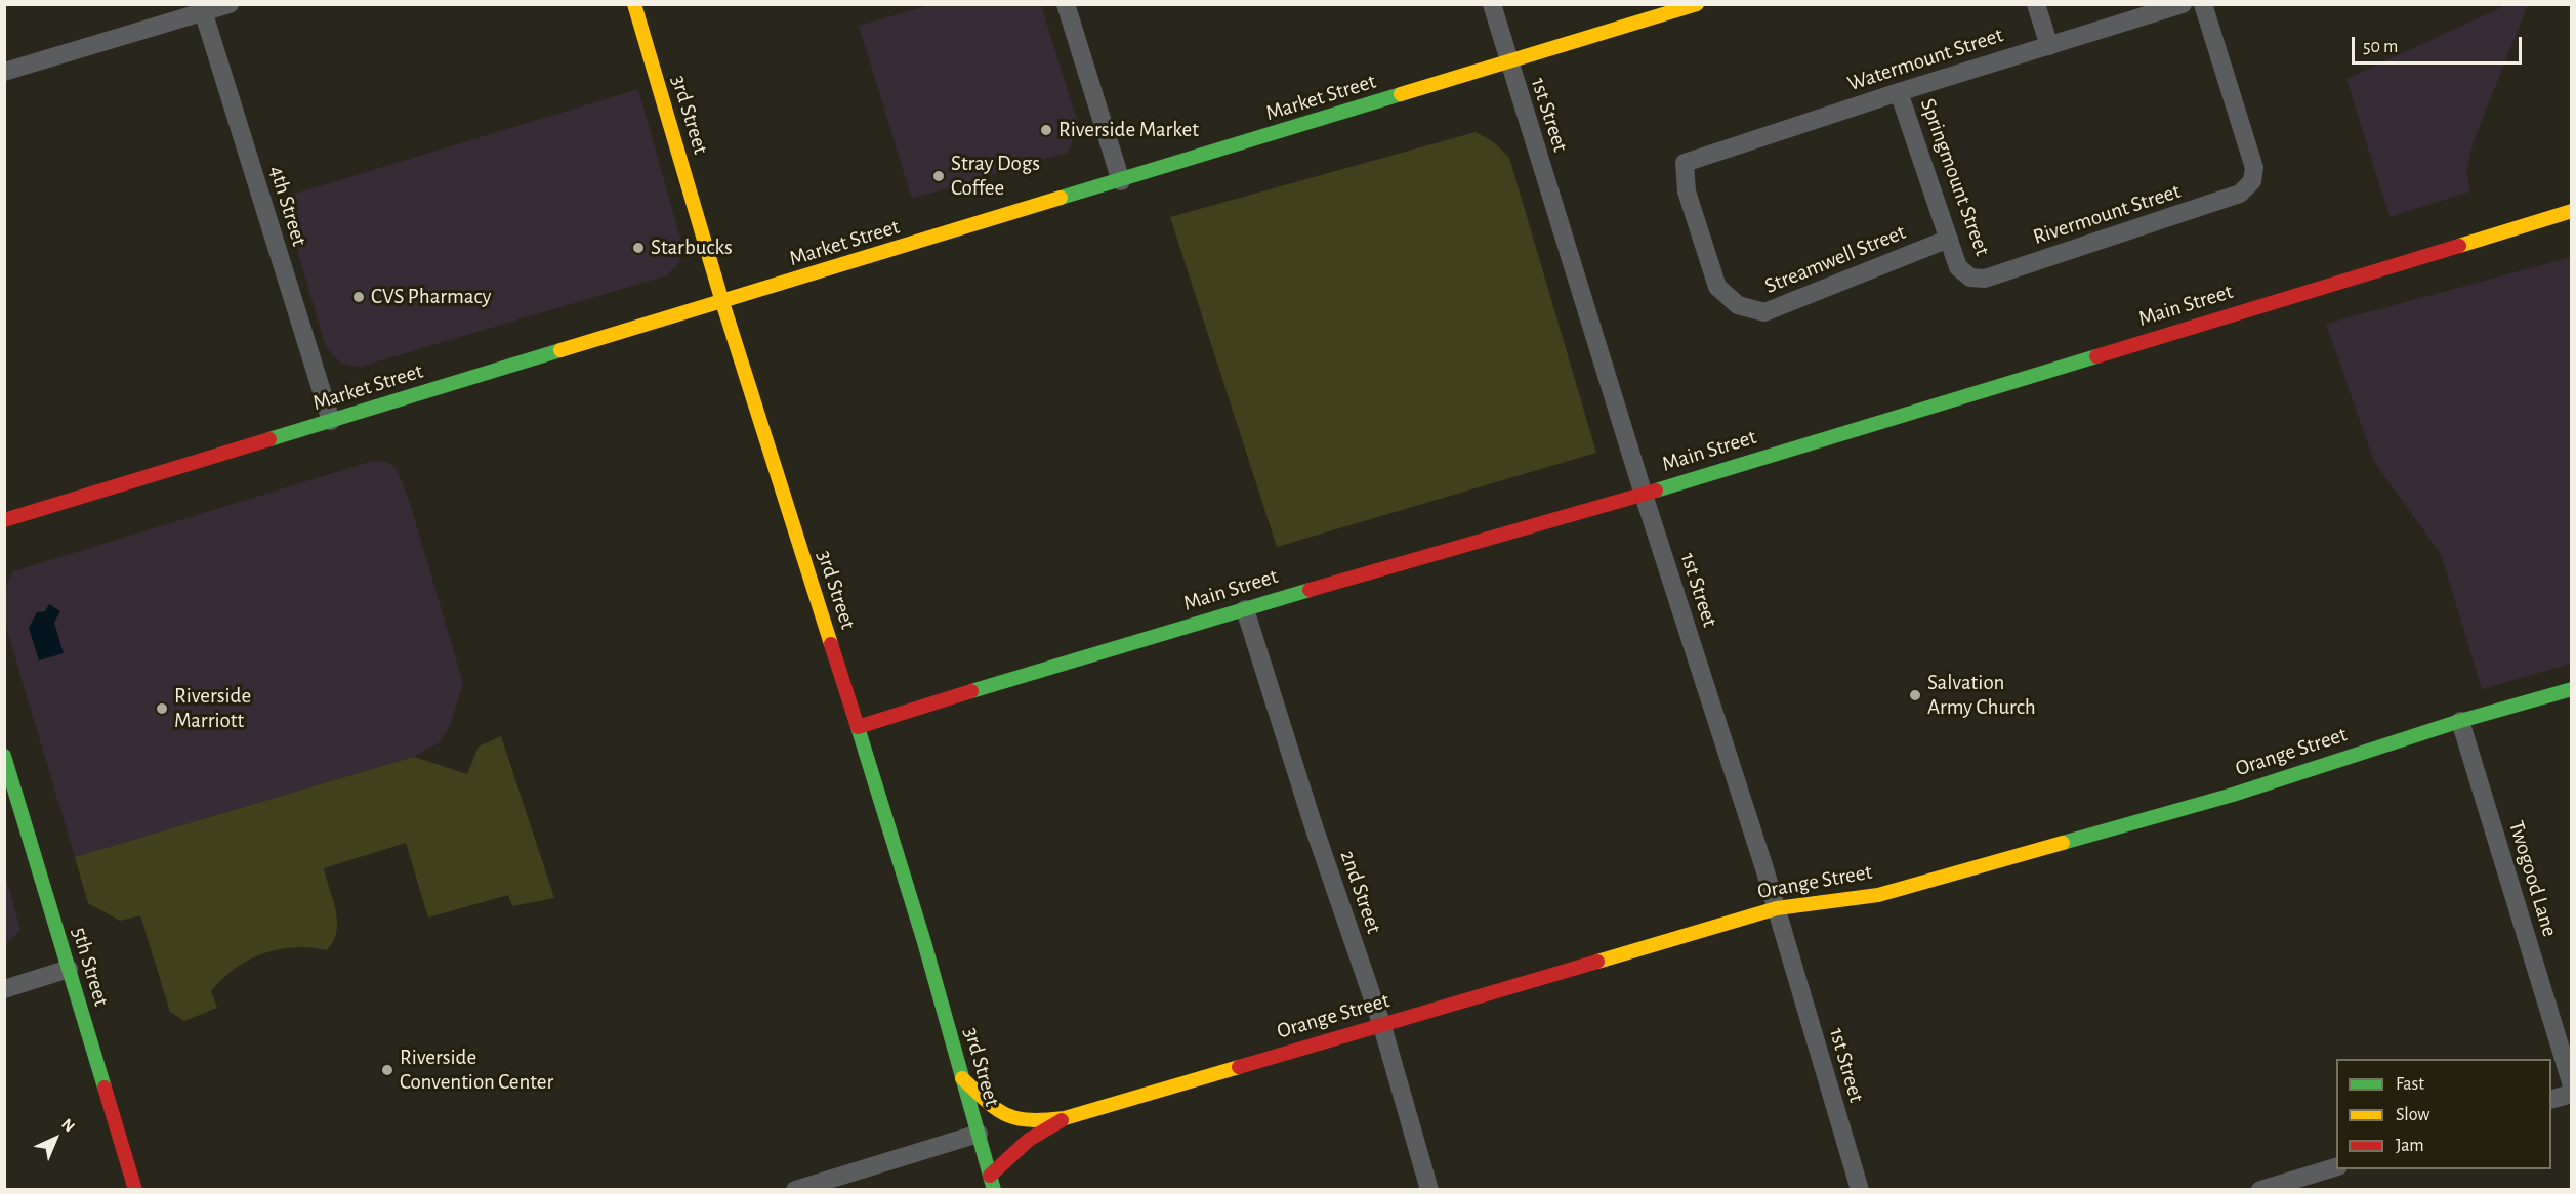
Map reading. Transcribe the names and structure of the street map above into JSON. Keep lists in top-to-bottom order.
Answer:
{
  "streets": {
    "main road": [
      "Market Street",
      "3rd Street",
      "Main Street",
      "Orange Street",
      "5th Street"
    ],
    "street": [
      "Watermount Street",
      "1st Street",
      "Springmount Street",
      "4th Street",
      "Rivermount Street",
      "Streamwell Street",
      "Twogood Lane",
      "2nd Street"
    ]
  },
  "crossings": [
    ["Watermount Street", "Springmount Street"],
    ["Watermount Street", "Streamwell Street"],
    ["Market Street", "3rd Street"],
    ["Market Street", "1st Street"],
    ["Market Street", "4th Street"],
    ["3rd Street", "Main Street"],
    ["3rd Street", "Orange Street"],
    ["1st Street", "Main Street"],
    ["1st Street", "Orange Street"],
    ["Springmount Street", "Rivermount Street"],
    ["Springmount Street", "Streamwell Street"],
    ["Main Street", "2nd Street"],
    ["Orange Street", "Twogood Lane"],
    ["Orange Street", "2nd Street"]
  ],
  "places": [
    "Riverside Market",
    "Stray Dogs Coffee",
    "Starbucks",
    "CVS Pharmacy",
    "Salvation Army Church",
    "Riverside Marriott",
    "Riverside Convention Center"
  ],
  "legend": ["Fast", "Slow", "Jam"],
  "scale_bar": "50 m",
  "north": "top right"
}
